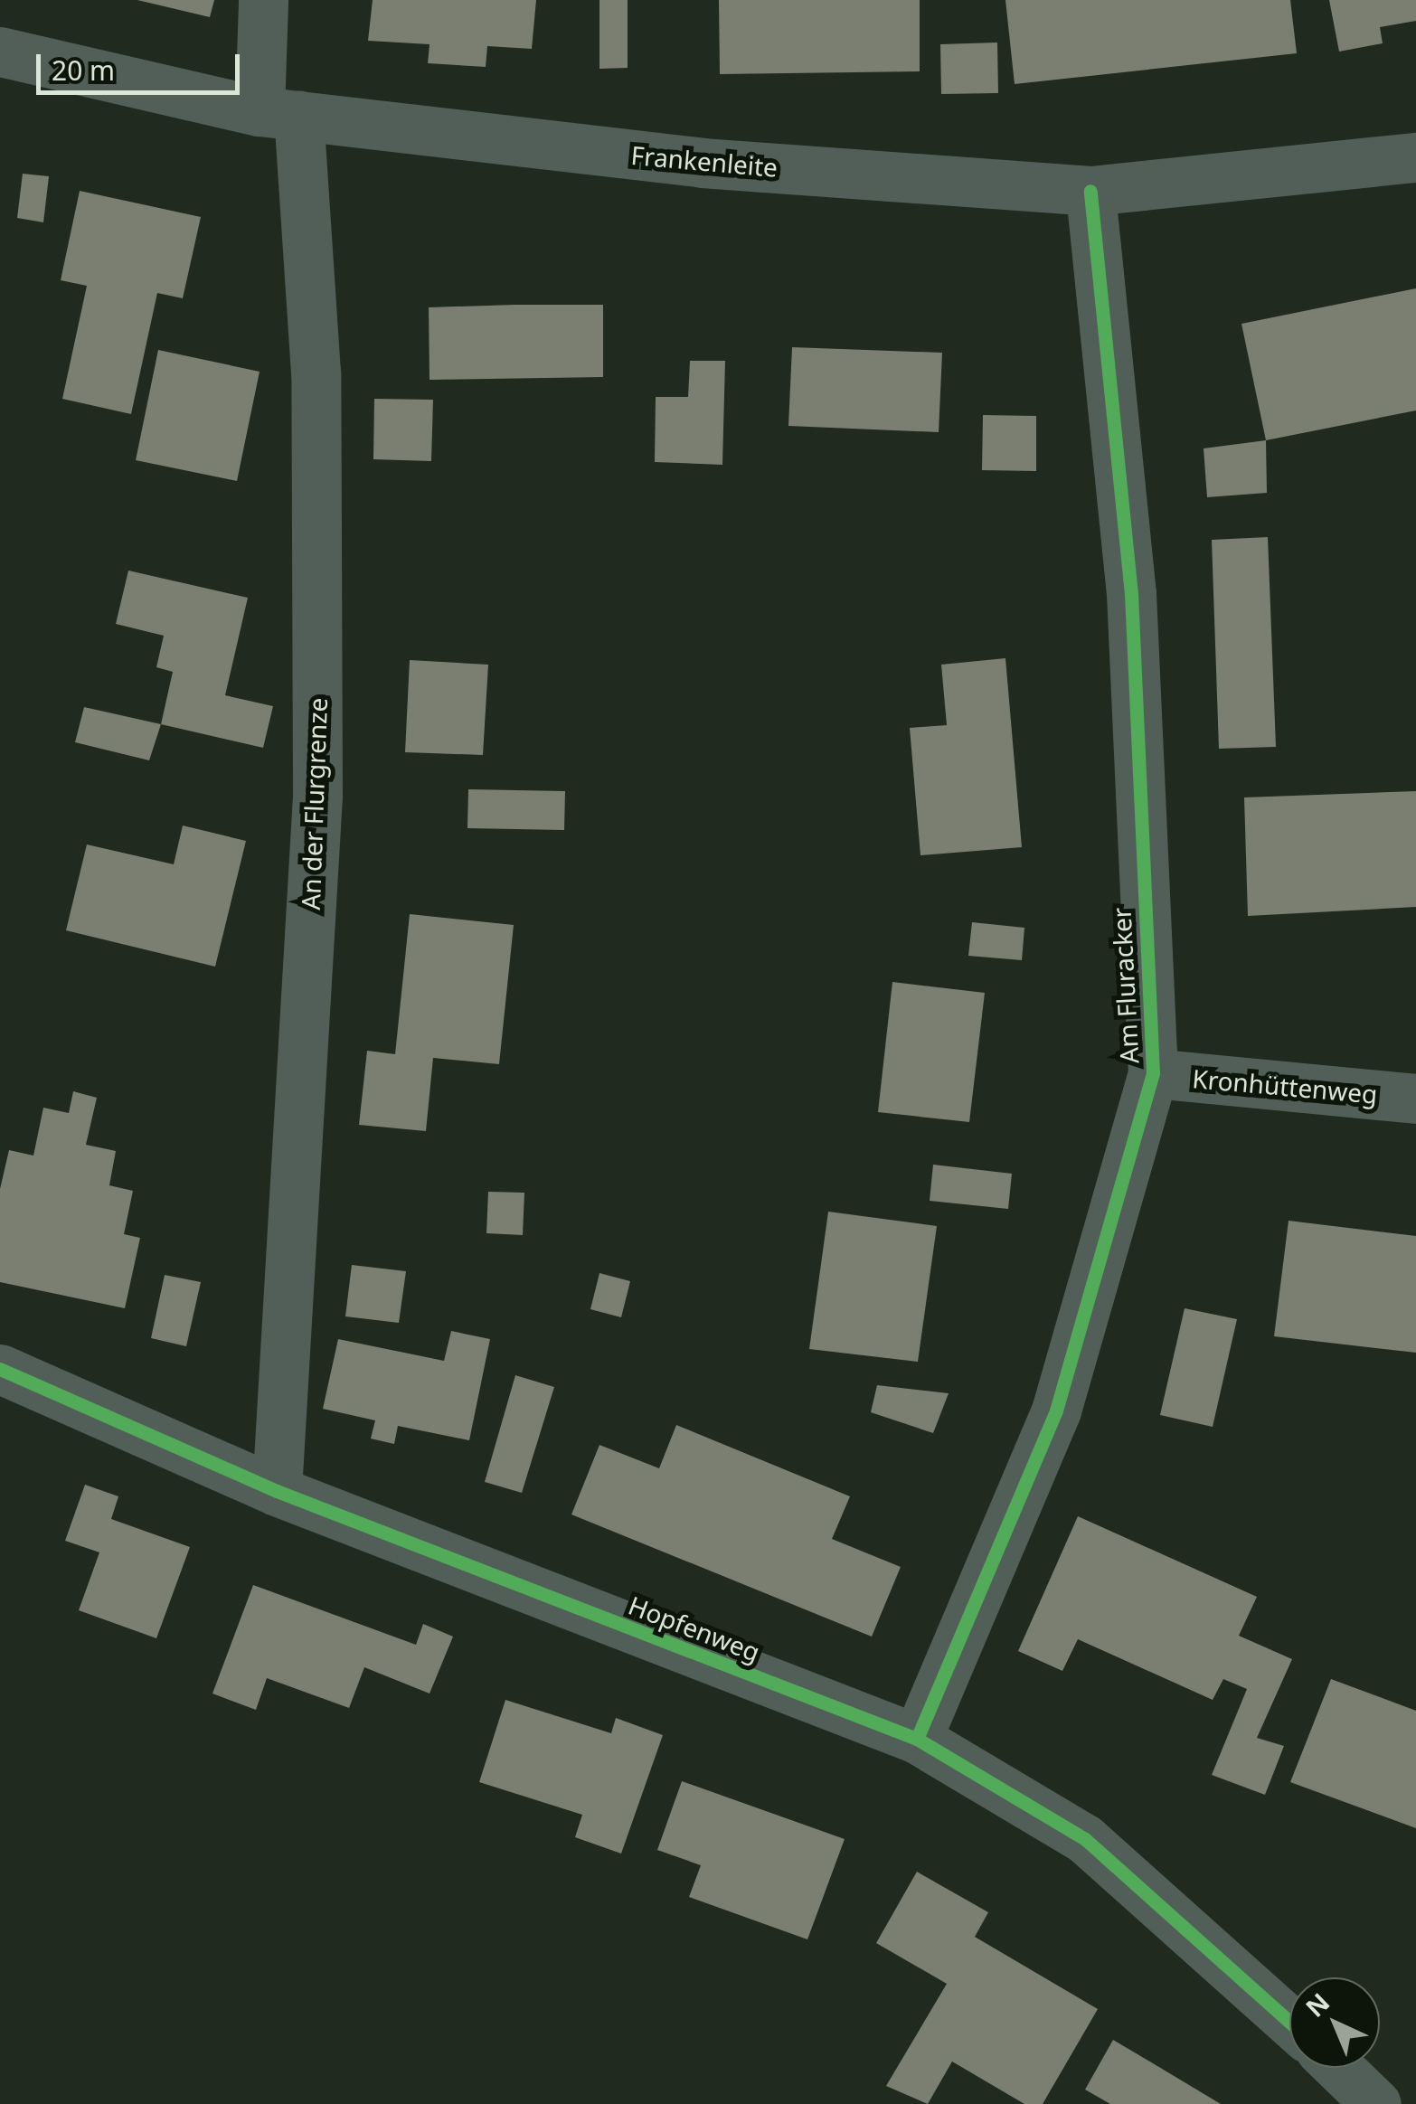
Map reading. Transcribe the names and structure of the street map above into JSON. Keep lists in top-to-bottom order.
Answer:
{
  "streets": {
    "street": [
      "Frankenleite",
      "An der Flurgrenze",
      "Am Fluracker",
      "Kronhüttenweg",
      "Hopfenweg"
    ]
  },
  "crossings": [
    ["Frankenleite", "An der Flurgrenze"],
    ["Frankenleite", "Am Fluracker"],
    ["An der Flurgrenze", "Hopfenweg"],
    ["Am Fluracker", "Kronhüttenweg"],
    ["Am Fluracker", "Hopfenweg"]
  ],
  "scale_bar": "20 m",
  "north": "top left"
}
